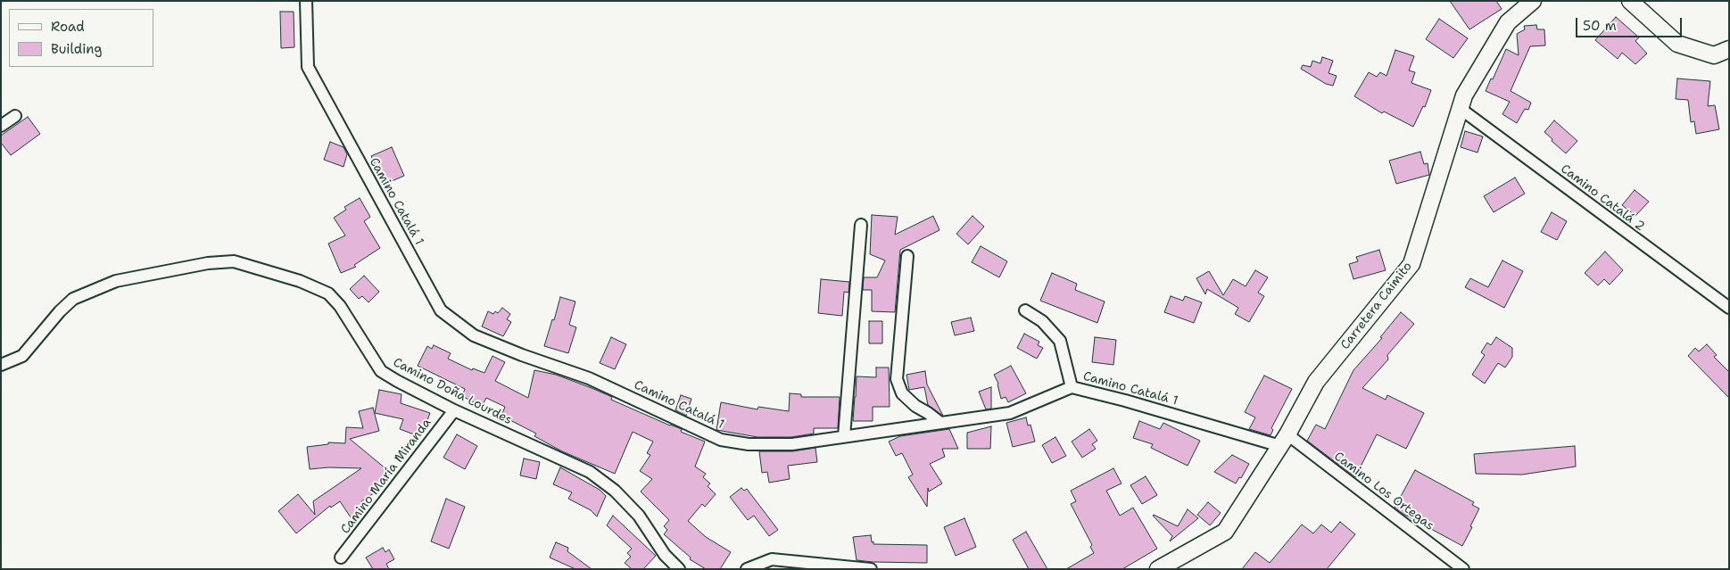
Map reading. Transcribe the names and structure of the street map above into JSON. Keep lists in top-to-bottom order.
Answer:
{
  "streets": {
    "street": [
      "Camino Catalá 2",
      "Camino Catalá 1",
      "Carretera Caimito",
      "Camino Doña Lourdes",
      "Camino María Miranda",
      "Camino Los Ortegas"
    ]
  },
  "crossings": [
    ["Camino Catalá 2", "Carretera Caimito"],
    ["Camino Catalá 1", "Carretera Caimito"],
    ["Camino Catalá 1", "Camino Los Ortegas"],
    ["Carretera Caimito", "Camino Los Ortegas"],
    ["Camino Doña Lourdes", "Camino María Miranda"]
  ],
  "legend": ["Road", "Building"],
  "scale_bar": "50 m"
}
